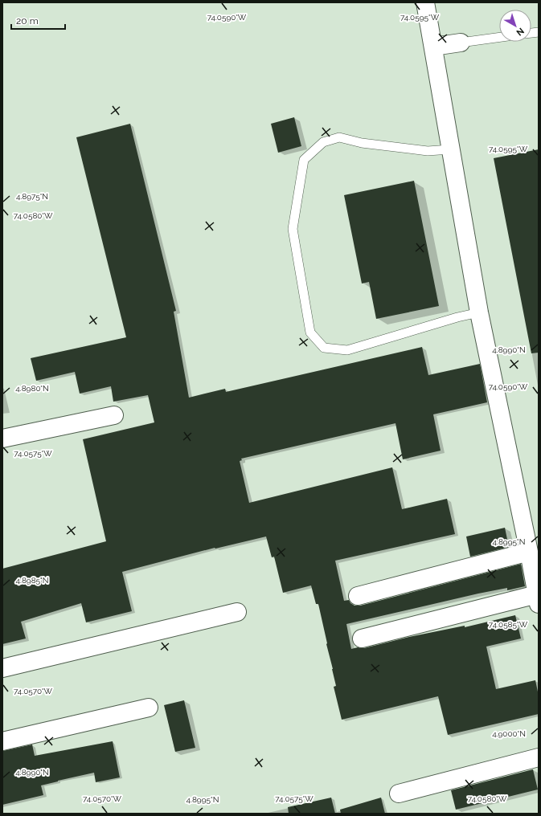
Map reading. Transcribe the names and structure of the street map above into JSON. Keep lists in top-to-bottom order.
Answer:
{
  "scale_bar": "20 m",
  "north": "bottom right",
  "coordinates": [
    "74.0590°W",
    "74.0595°W",
    "4.8975°N",
    "74.0580°W",
    "4.8990°N",
    "4.8980°N",
    "74.0575°W",
    "4.8995°N",
    "4.8985°N",
    "74.0585°W",
    "74.0570°W",
    "4.9000°N"
  ]
}
